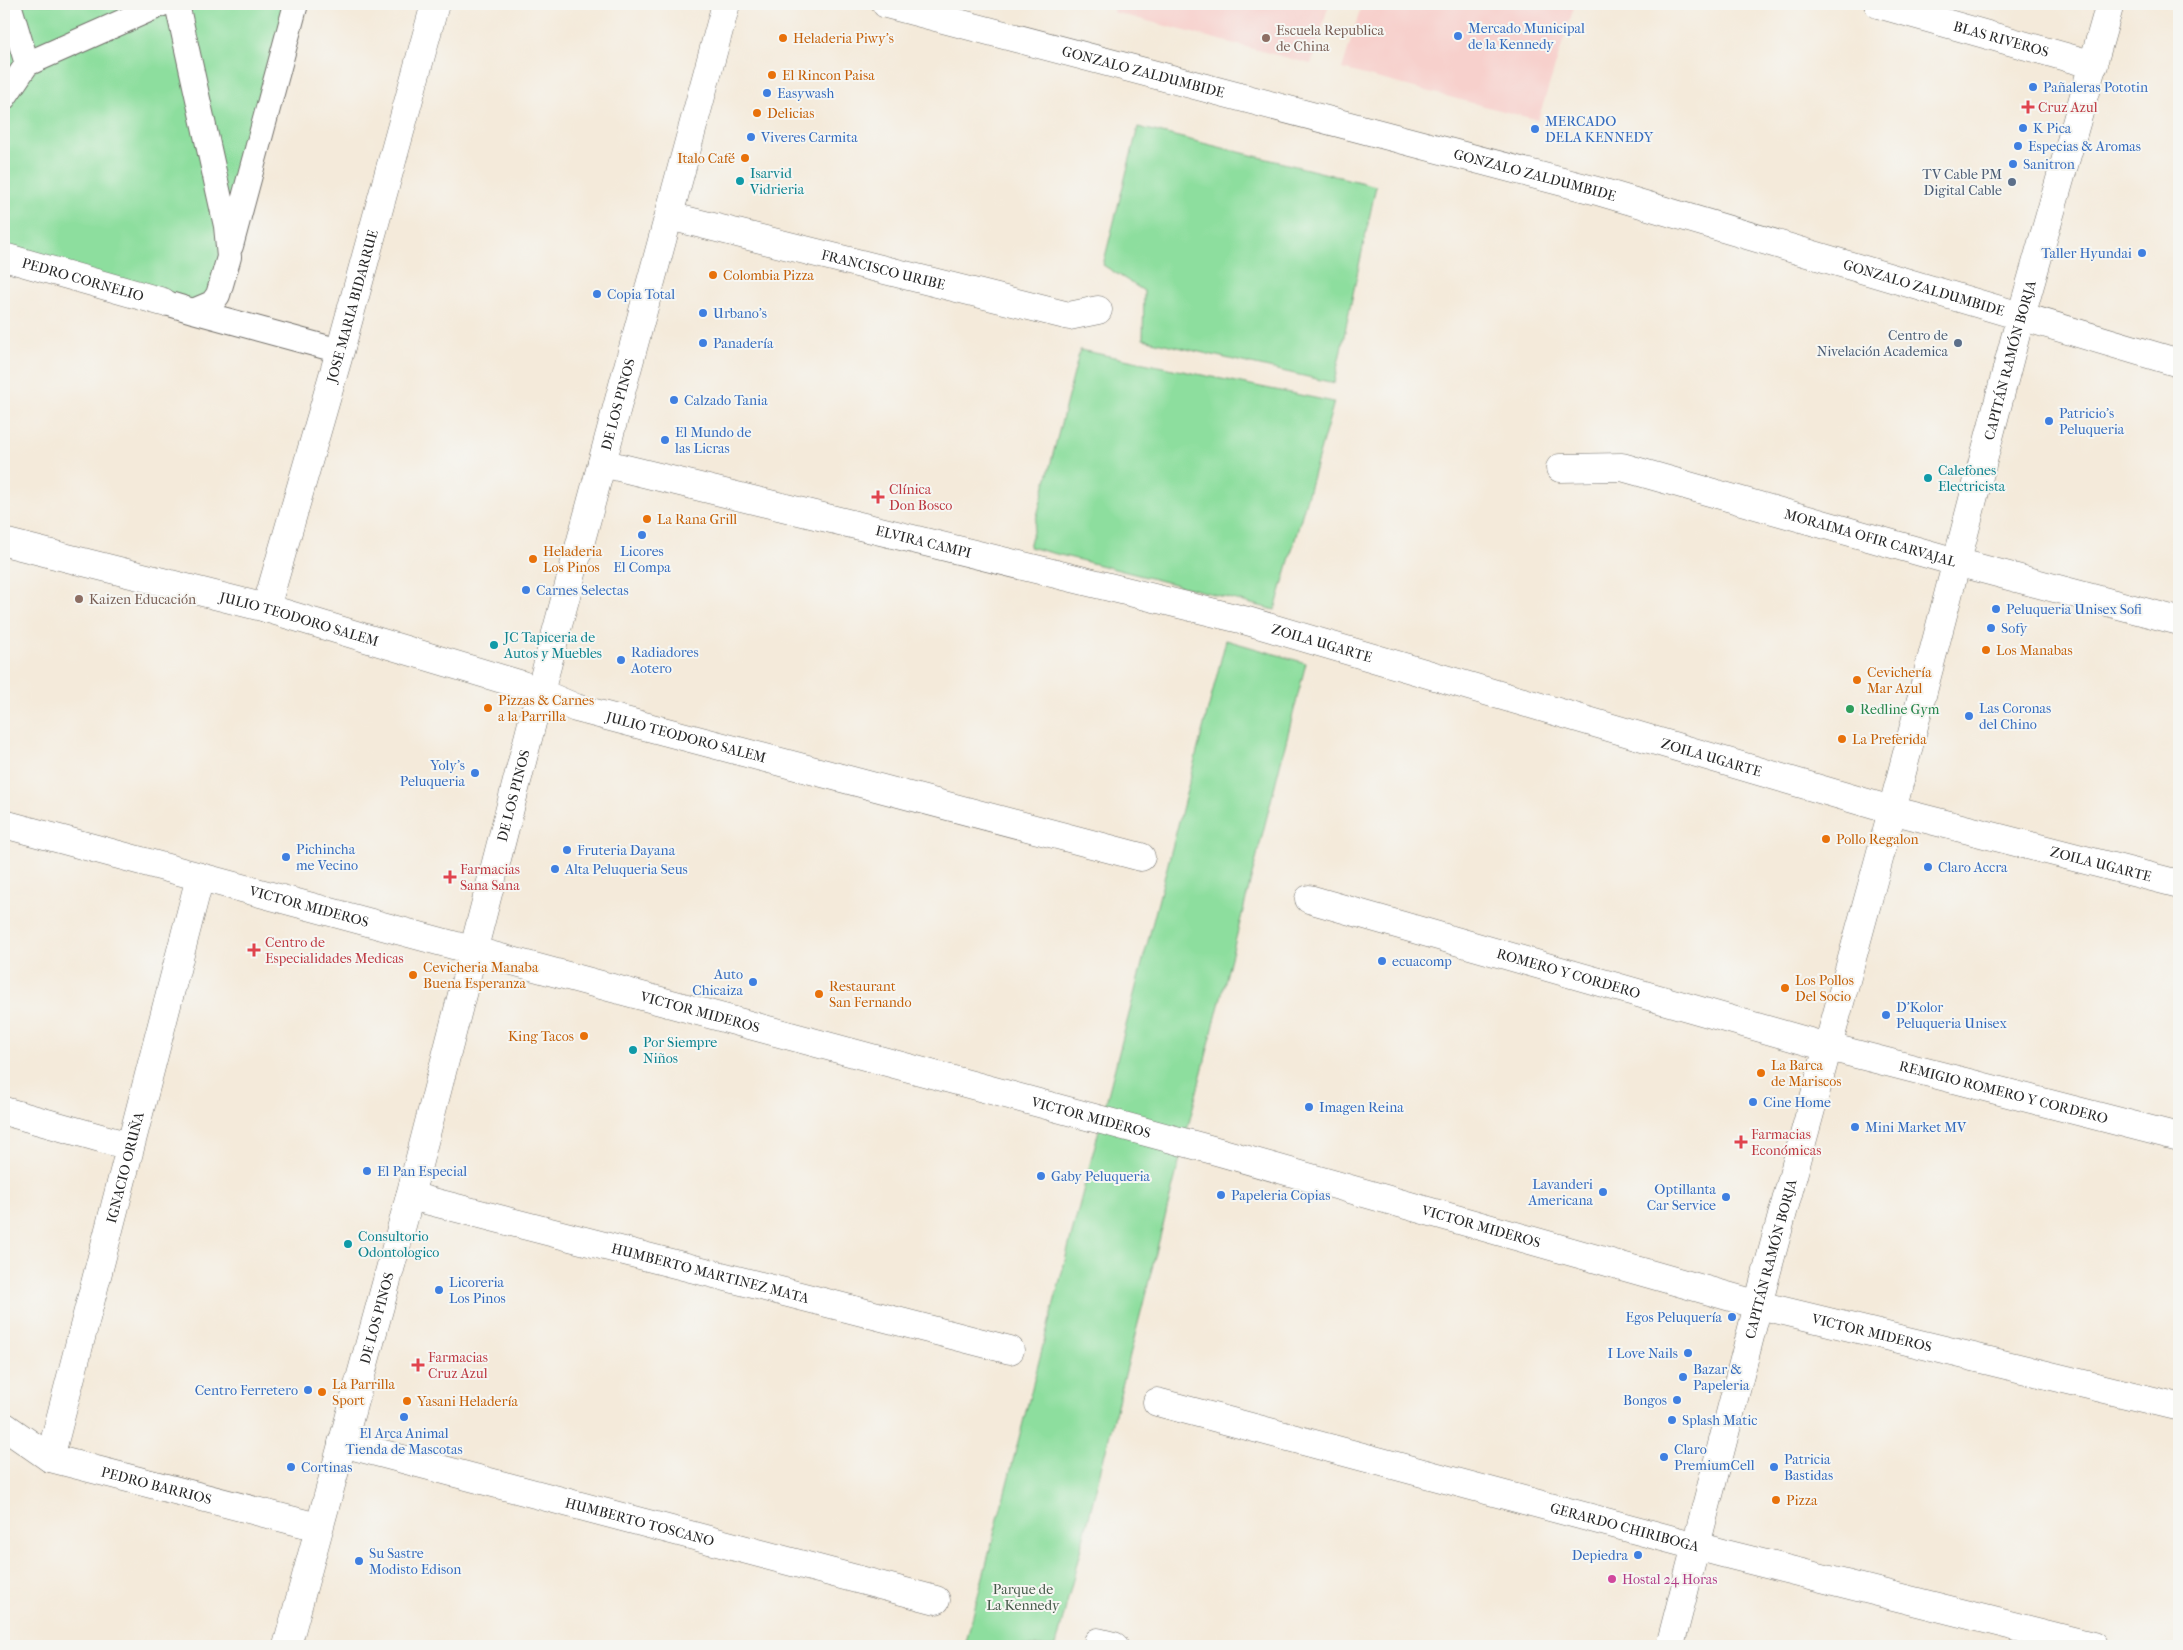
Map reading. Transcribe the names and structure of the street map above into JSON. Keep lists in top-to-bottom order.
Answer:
{
  "streets": {
    "street": [
      "BLAS RIVEROS",
      "GONZALO ZALDUMBIDE",
      "FRANCISCO URIBE",
      "PEDRO CORNELIO",
      "JOSE MARIA BIDARRUE",
      "CAPITÁN RAMÓN BORJA",
      "DE LOS PINOS",
      "MORAIMA OFIR CARVAJAL",
      "ELVIRA CAMPI",
      "JULIO TEODORO SALEM",
      "ZOILA UGARTE",
      "VICTOR MIDEROS",
      "ROMERO Y CORDERO",
      "REMIGIO ROMERO Y CORDERO",
      "IGNACIO ORUÑA",
      "HUMBERTO MARTINEZ MATA",
      "PEDRO BARRIOS",
      "HUMBERTO TOSCANO",
      "GERARDO CHIRIBOGA"
    ]
  },
  "crossings": [
    ["BLAS RIVEROS", "CAPITÁN RAMÓN BORJA"],
    ["GONZALO ZALDUMBIDE", "CAPITÁN RAMÓN BORJA"],
    ["FRANCISCO URIBE", "DE LOS PINOS"],
    ["JOSE MARIA BIDARRUE", "JULIO TEODORO SALEM"],
    ["CAPITÁN RAMÓN BORJA", "MORAIMA OFIR CARVAJAL"],
    ["CAPITÁN RAMÓN BORJA", "ZOILA UGARTE"],
    ["CAPITÁN RAMÓN BORJA", "VICTOR MIDEROS"],
    ["CAPITÁN RAMÓN BORJA", "ROMERO Y CORDERO"],
    ["CAPITÁN RAMÓN BORJA", "REMIGIO ROMERO Y CORDERO"],
    ["CAPITÁN RAMÓN BORJA", "GERARDO CHIRIBOGA"],
    ["DE LOS PINOS", "ELVIRA CAMPI"],
    ["DE LOS PINOS", "JULIO TEODORO SALEM"],
    ["DE LOS PINOS", "VICTOR MIDEROS"],
    ["DE LOS PINOS", "HUMBERTO MARTINEZ MATA"],
    ["DE LOS PINOS", "PEDRO BARRIOS"],
    ["DE LOS PINOS", "HUMBERTO TOSCANO"],
    ["ELVIRA CAMPI", "ZOILA UGARTE"],
    ["VICTOR MIDEROS", "IGNACIO ORUÑA"],
    ["ROMERO Y CORDERO", "REMIGIO ROMERO Y CORDERO"],
    ["IGNACIO ORUÑA", "PEDRO BARRIOS"]
  ],
  "parks": ["Parque de La Kennedy"],
  "places": {
    "other": [
      "Mercado Municipal de la Kennedy",
      "Heladeria Piwy's",
      "Escuela Republica de China",
      "El Rincon Paisa",
      "Pañaleras Pototin",
      "Easywash",
      "Delicias",
      "K Pica",
      "MERCADO DELA KENNEDY",
      "Viveres Carmita",
      "Especias & Aromas",
      "Italo Café",
      "Sanitron",
      "Isarvid Vidrieria",
      "TV Cable PM Digital Cable",
      "Taller Hyundai",
      "Colombia Pizza",
      "Copia Total",
      "Urbano's",
      "Panadería",
      "Centro de Nivelación Academica",
      "Calzado Tania",
      "Patricio's Peluqueria",
      "El Mundo de las Licras",
      "Calefones Electricista",
      "La Rana Grill",
      "Licores El Compa",
      "Heladeria Los Pinos",
      "Carnes Selectas",
      "Kaizen Educación",
      "Peluqueria Unisex Sofi",
      "Sofy",
      "JC Tapiceria de Autos y Muebles",
      "Los Manabas",
      "Radiadores Aotero",
      "Cevichería Mar Azul",
      "Pizzas & Carnes a la Parrilla",
      "Redline Gym",
      "Las Coronas del Chino",
      "La Preferida",
      "Yoly's Peluqueria",
      "Pollo Regalon",
      "Fruteria Dayana",
      "Pichincha me Vecino",
      "Claro Accra",
      "Alta Peluqueria Seus",
      "ecuacomp",
      "Cevicheria Manaba Buena Esperanza",
      "Auto Chicaiza",
      "Los Pollos Del Socio",
      "Restaurant San Fernando",
      "D'Kolor Peluqueria Unisex",
      "King Tacos",
      "Por Siempre Niños",
      "La Barca de Mariscos",
      "Cine Home",
      "Imagen Reina",
      "Mini Market MV",
      "El Pan Especial",
      "Gaby Peluqueria",
      "Lavanderi Americana",
      "Papeleria Copias",
      "Optillanta Car Service",
      "Consultorio Odontologico",
      "Licoreria Los Pinos",
      "Egos Peluquería",
      "I Love Nails",
      "Bazar & Papeleria",
      "Centro Ferretero",
      "La Parrilla Sport",
      "Bongos",
      "Yasani Heladería",
      "El Arca Animal Tienda de Mascotas",
      "Splash Matic",
      "Claro PremiumCell",
      "Cortinas",
      "Patricia Bastidas",
      "Pizza",
      "Depiedra",
      "Su Sastre Modisto Edison",
      "Hostal 24 Horas"
    ],
    "health": [
      "Cruz Azul",
      "Clínica Don Bosco",
      "Farmacias Sana Sana",
      "Centro de Especialidades Medicas",
      "Farmacias Económicas",
      "Farmacias Cruz Azul"
    ]
  }
}
